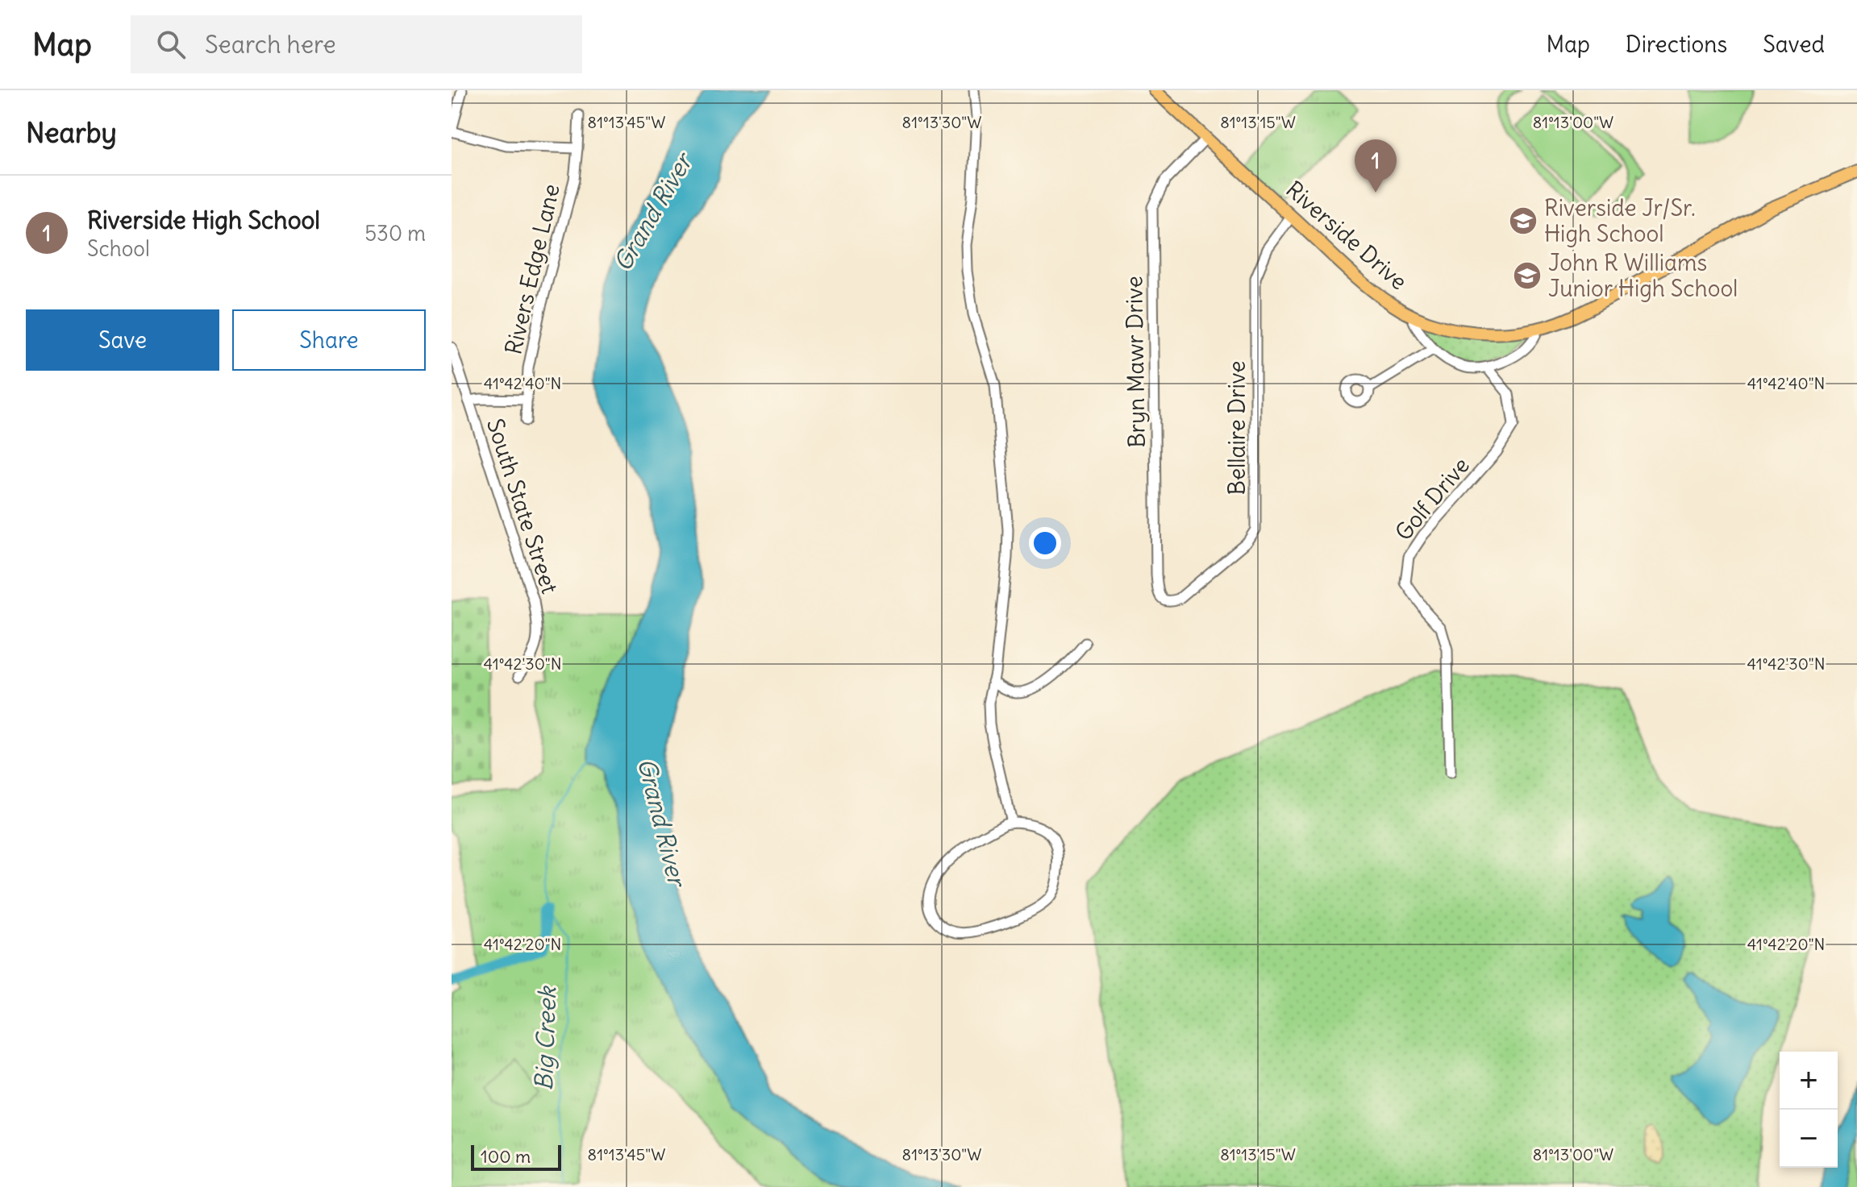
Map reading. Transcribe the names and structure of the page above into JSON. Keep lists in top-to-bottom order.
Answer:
{
  "streets": {
    "main road": ["Riverside Drive"],
    "street": [
      "Rivers Edge Lane",
      "Bryn Mawr Drive",
      "Bellaire Drive",
      "Golf Drive",
      "South State Street"
    ]
  },
  "crossings": [
    ["Riverside Drive", "Bryn Mawr Drive"],
    ["Riverside Drive", "Bellaire Drive"],
    ["Bryn Mawr Drive", "Bellaire Drive"]
  ],
  "water": ["Grand River", "Big Creek"],
  "places": {
    "school or university": ["Riverside Jr/Sr. High School", "John R Williams Junior High School"]
  },
  "scale_bar": "100 m",
  "page": {
    "header": "Map",
    "search": "Search here",
    "nav": ["Map", "Directions", "Saved"],
    "heading": "Nearby",
    "pins": "1",
    "list": [
      {
        "mark": "1",
        "name": "Riverside High School",
        "note": "School",
        "value": "530 m"
      }
    ],
    "buttons": ["Save", "Share"],
    "map_buttons": ["+", "−"],
    "scale": "100 m"
  },
  "coordinates": [
    "81°13'45\"W",
    "81°13'30\"W",
    "81°13'15\"W",
    "81°13'00\"W",
    "41°42'40\"N",
    "41°42'30\"N",
    "41°42'20\"N"
  ]
}
